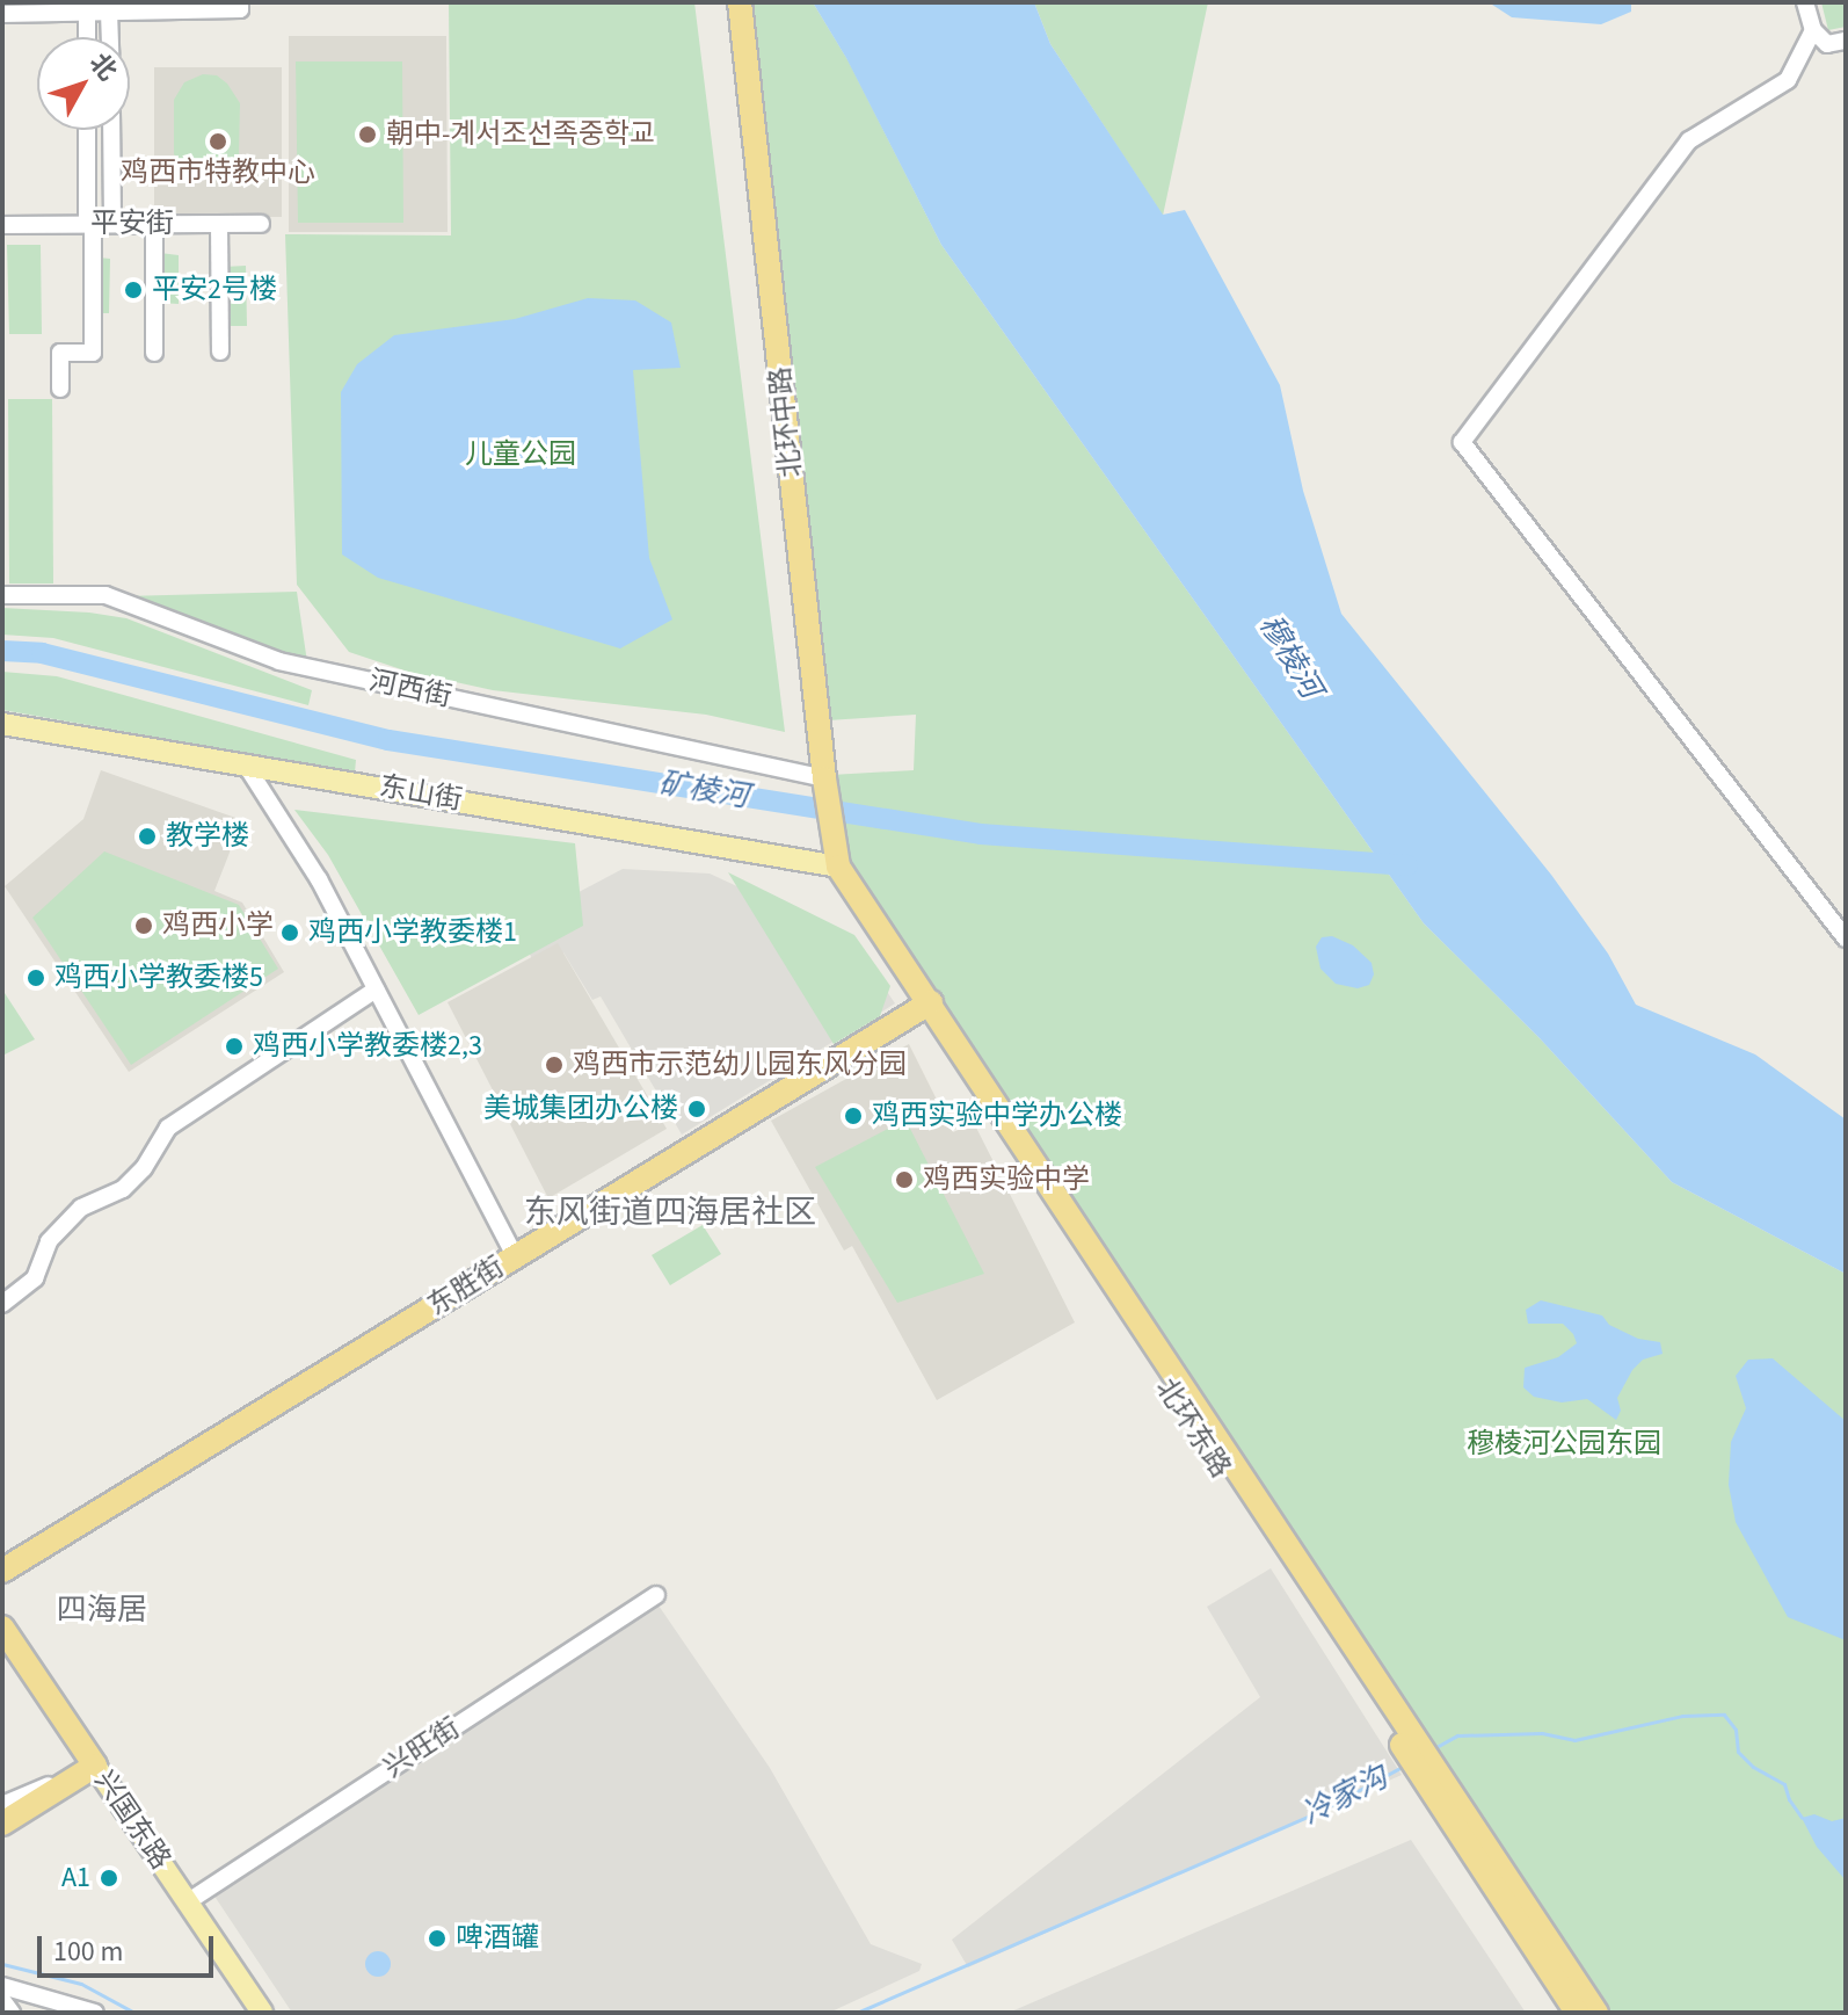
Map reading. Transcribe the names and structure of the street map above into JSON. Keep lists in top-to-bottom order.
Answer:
{
  "streets": {
    "highway": [
      "北环中路",
      "东胜街",
      "北环东路",
      "兴国东路"
    ],
    "main road": ["东山街"],
    "street": ["平安街", "河西街", "兴旺街"]
  },
  "crossings": [
    ["北环中路", "河西街"],
    ["北环中路", "东山街"],
    ["北环中路", "北环东路"],
    ["东山街", "北环东路"],
    ["东胜街", "北环东路"],
    ["兴旺街", "兴国东路"]
  ],
  "districts": ["东风街道四海居社区", "四海居"],
  "water": ["穆棱河", "矿棱河", "冷家沟"],
  "parks": ["儿童公园", "穆棱河公园东园"],
  "places": [
    "朝中-계서조선족중학교",
    "鸡西市特教中心",
    "平安2号楼",
    "教学楼",
    "鸡西小学",
    "鸡西小学教委楼1",
    "鸡西小学教委楼5",
    "鸡西小学教委楼2,3",
    "鸡西市示范幼儿园东风分园",
    "美城集团办公楼",
    "鸡西实验中学办公楼",
    "鸡西实验中学",
    "A1",
    "啤酒罐"
  ],
  "scale_bar": "100 m",
  "north": "top right"
}
